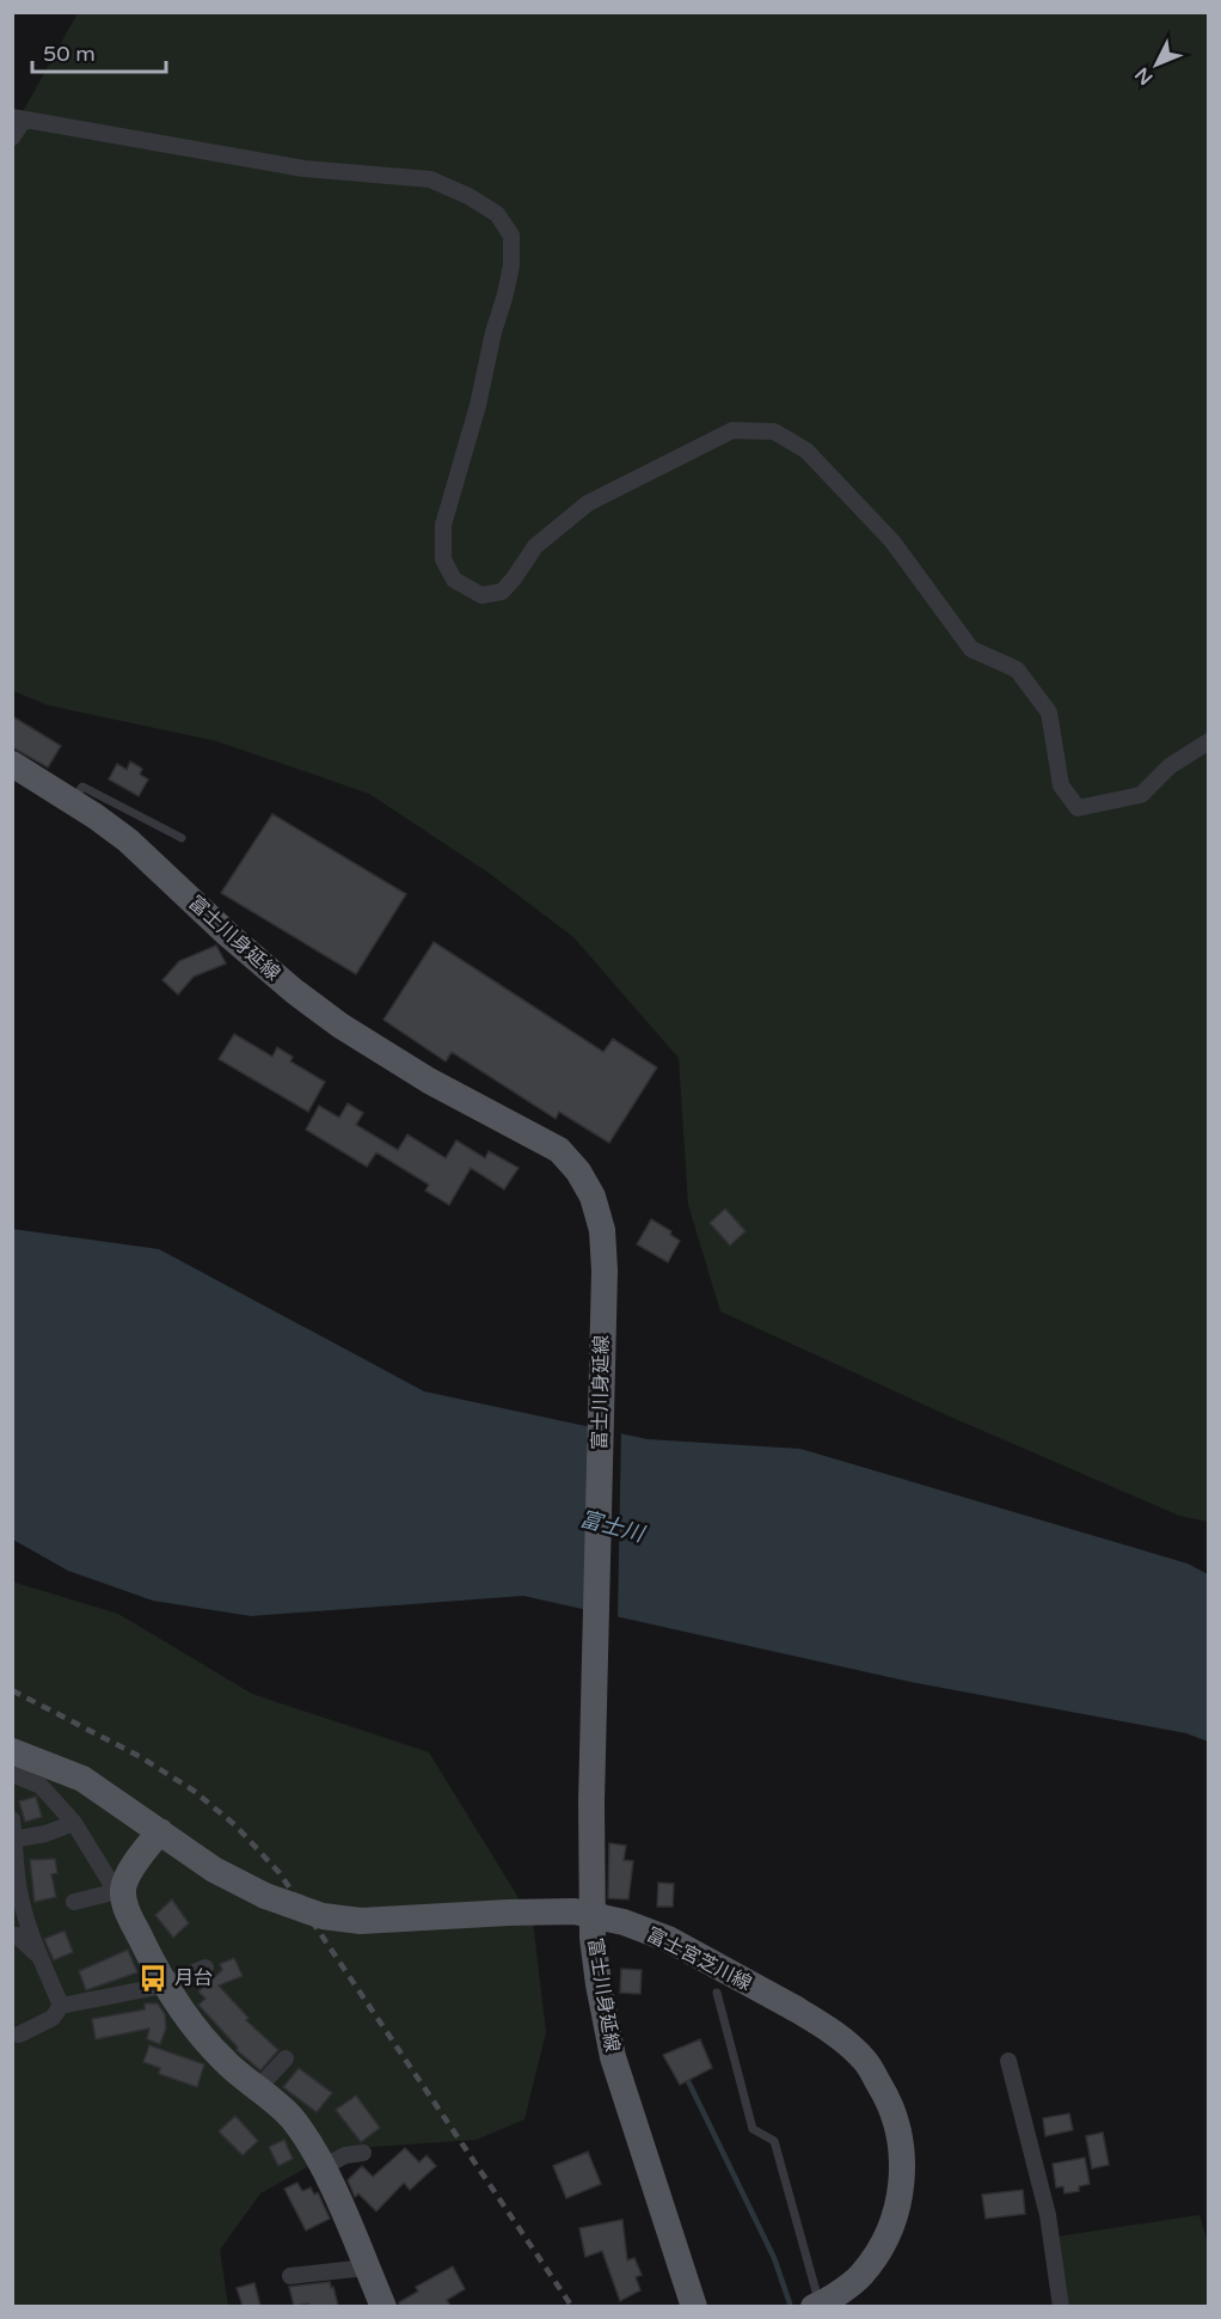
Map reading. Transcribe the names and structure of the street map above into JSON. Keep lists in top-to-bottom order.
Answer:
{
  "streets": {
    "main road": ["富士川身延線", "富士宮芝川線"]
  },
  "water": ["富士川"],
  "places": {
    "bus stop": ["月台"]
  },
  "scale_bar": "50 m",
  "north": "bottom left"
}
